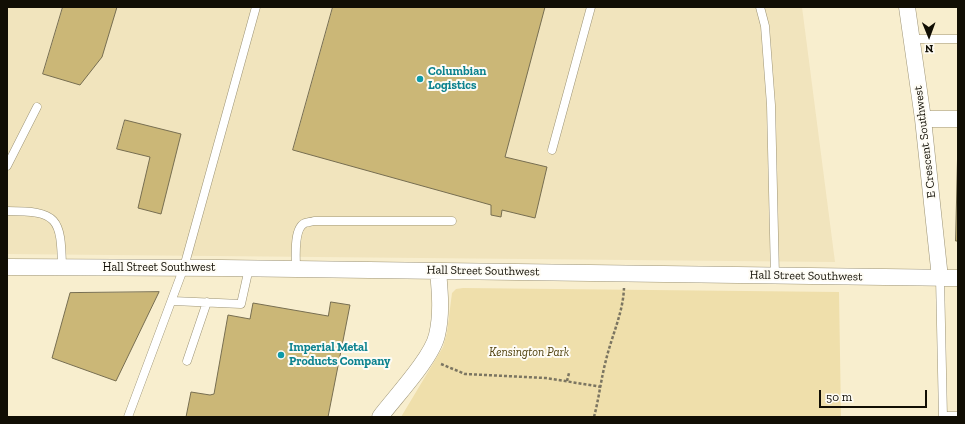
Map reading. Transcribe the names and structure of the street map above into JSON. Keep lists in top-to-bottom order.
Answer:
{
  "streets": {
    "street": ["E Crescent Southwest", "Hall Street Southwest"]
  },
  "crossings": [
    ["E Crescent Southwest", "Hall Street Southwest"]
  ],
  "parks": ["Kensington Park"],
  "places": ["Columbian Logistics", "Imperial Metal Products Company"],
  "scale_bar": "50 m",
  "north": "bottom"
}
